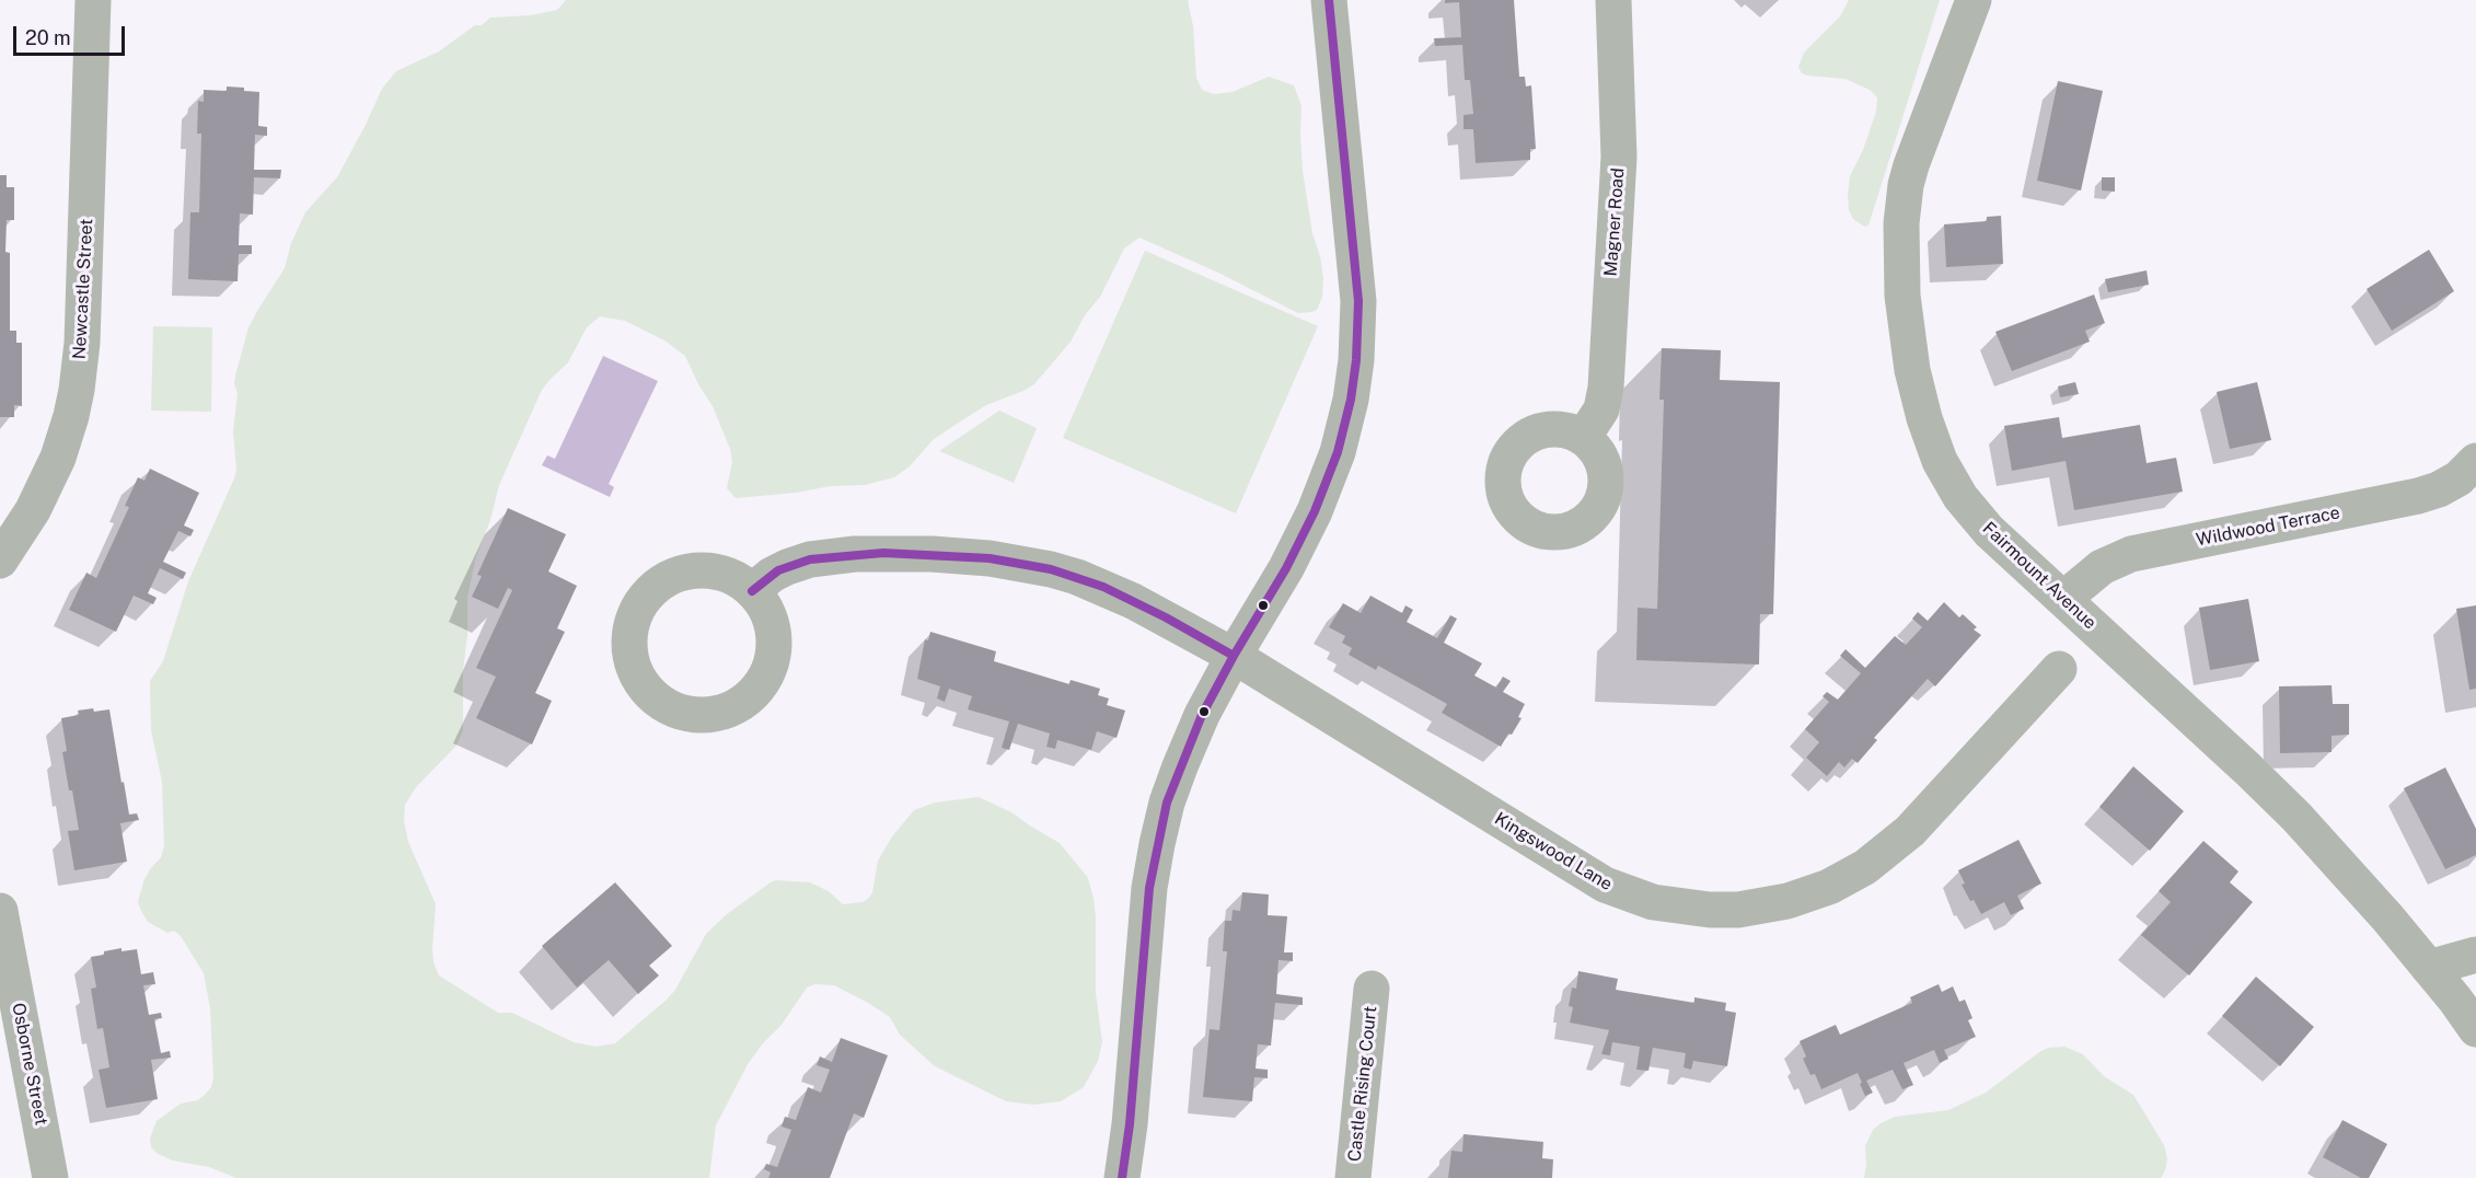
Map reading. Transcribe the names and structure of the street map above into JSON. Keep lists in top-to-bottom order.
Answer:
{
  "streets": {
    "street": [
      "Magner Road",
      "Newcastle Street",
      "Wildwood Terrace",
      "Fairmount Avenue",
      "Kingswood Lane",
      "Osborne Street",
      "Castle Rising Court"
    ]
  },
  "crossings": [
    ["Wildwood Terrace", "Fairmount Avenue"]
  ],
  "scale_bar": "20 m"
}
